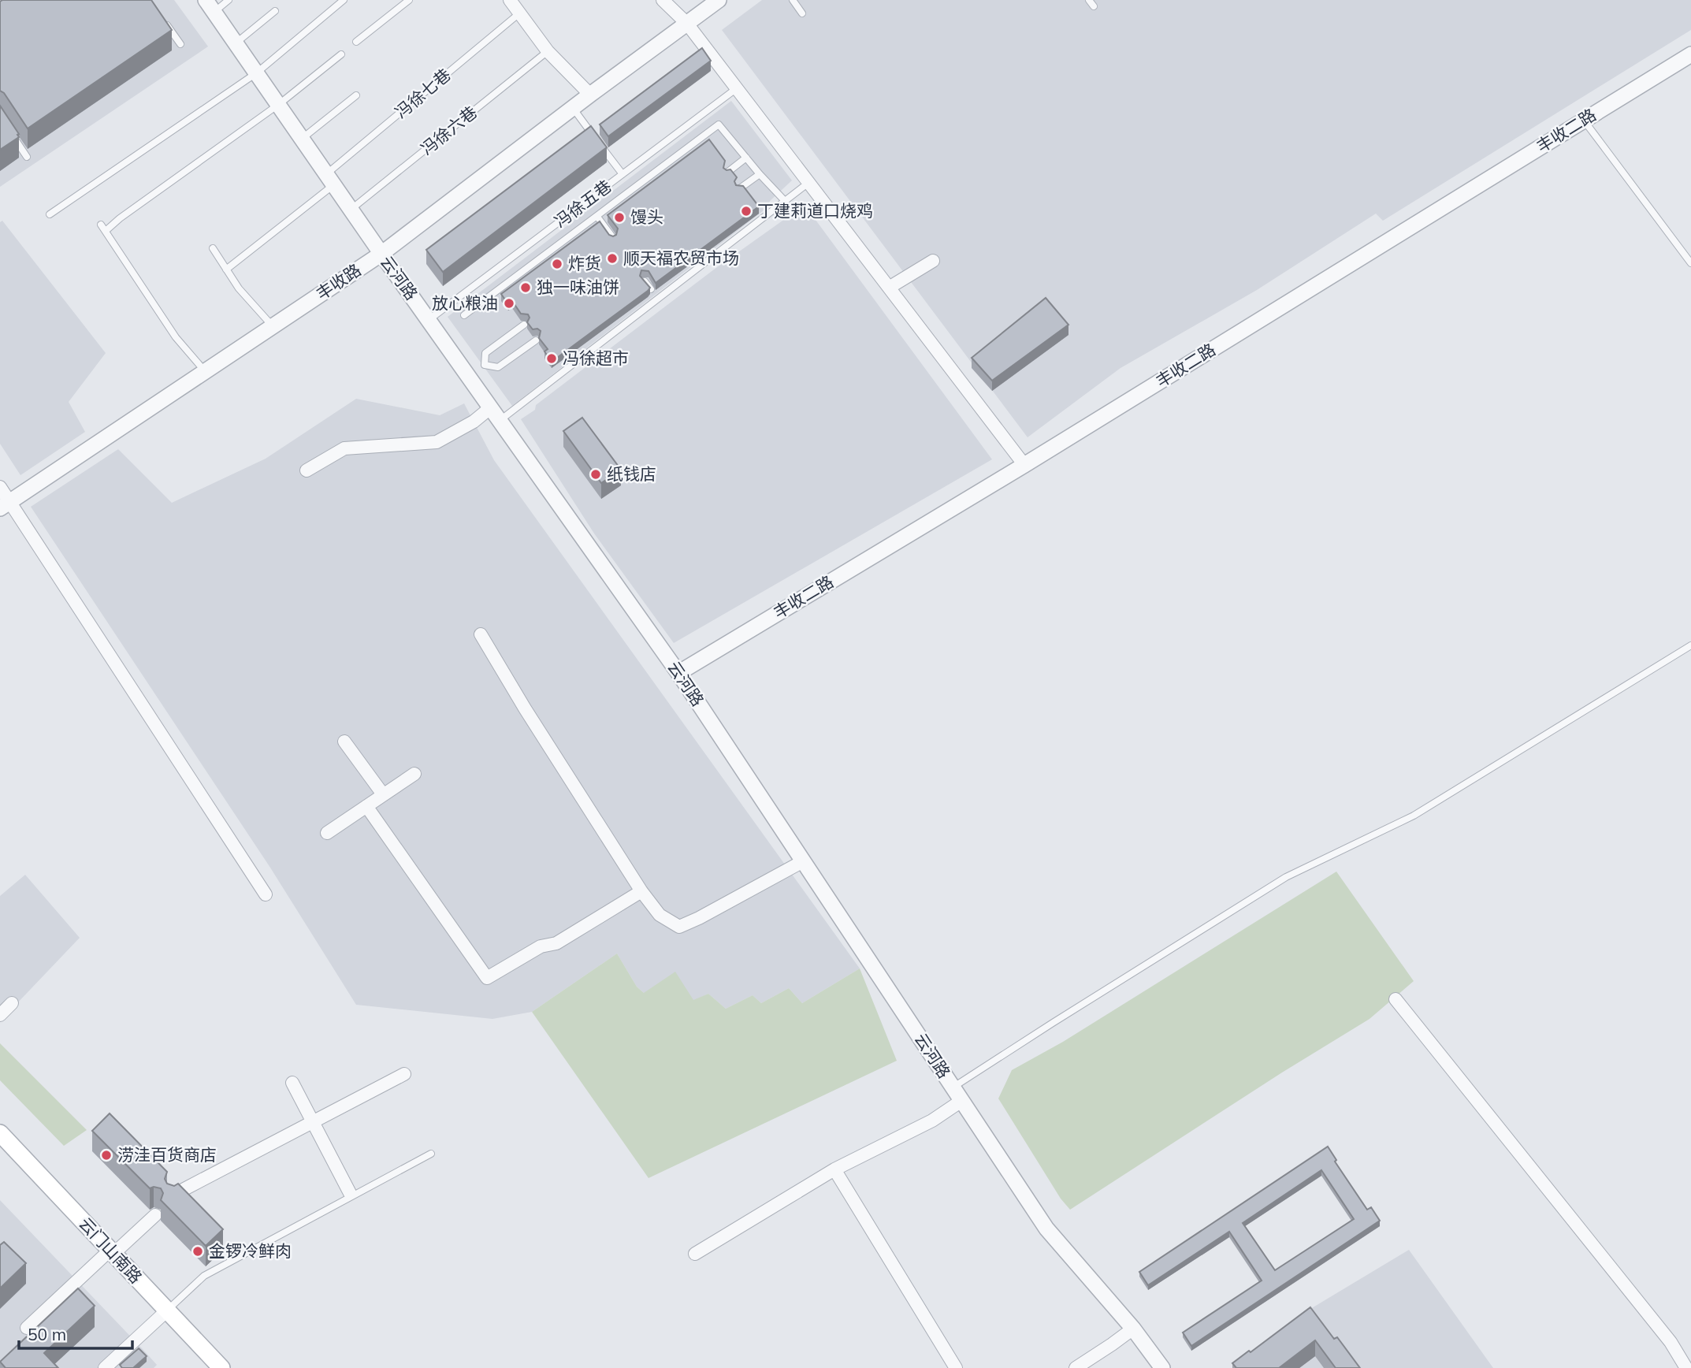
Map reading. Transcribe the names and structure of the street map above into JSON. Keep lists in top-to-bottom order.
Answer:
{
  "streets": {
    "main road": ["云门山南路"],
    "street": ["丰收二路", "云河路", "丰收路"],
    "lane": ["冯徐七巷", "冯徐六巷", "冯徐五巷"]
  },
  "crossings": [
    ["冯徐七巷", "云河路"],
    ["冯徐六巷", "云河路"],
    ["丰收二路", "云河路"],
    ["冯徐五巷", "云河路"],
    ["云河路", "丰收路"]
  ],
  "places": [
    "丁建莉道口烧鸡",
    "馒头",
    "顺天福农贸市场",
    "炸货",
    "独一味油饼",
    "放心粮油",
    "冯徐超市",
    "纸钱店",
    "涝洼百货商店",
    "金锣冷鲜肉"
  ],
  "scale_bar": "50 m"
}
